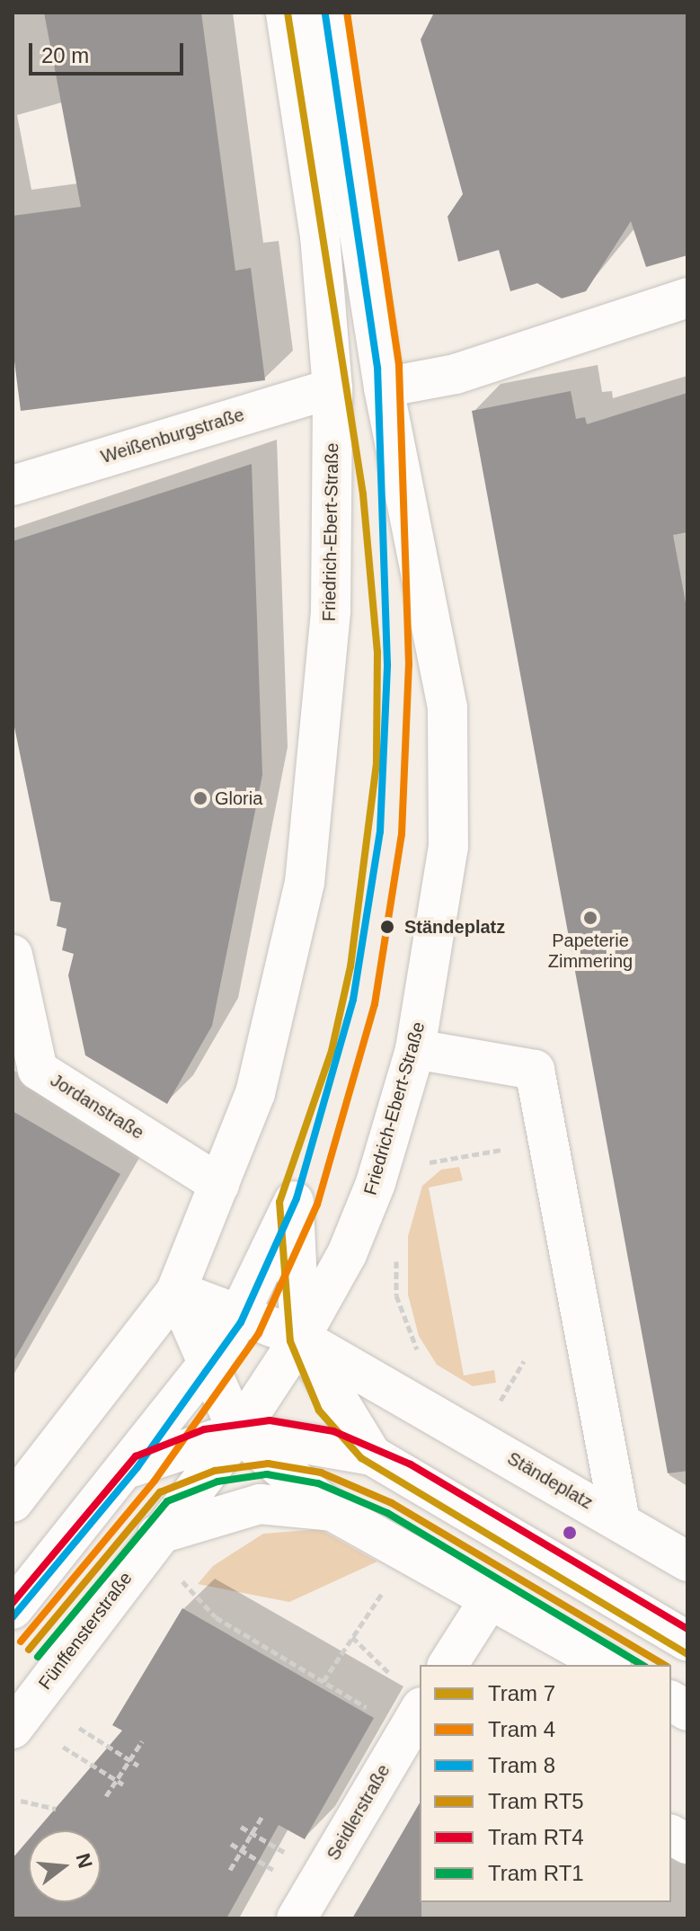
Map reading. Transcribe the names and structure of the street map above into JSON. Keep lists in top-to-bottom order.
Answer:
{
  "streets": {
    "main road": [
      "Weißenburgstraße",
      "Friedrich-Ebert-Straße",
      "Jordanstraße",
      "Ständeplatz",
      "Fünffensterstraße",
      "Seidlerstraße"
    ]
  },
  "crossings": [
    ["Weißenburgstraße", "Friedrich-Ebert-Straße"],
    ["Friedrich-Ebert-Straße", "Jordanstraße"],
    ["Friedrich-Ebert-Straße", "Ständeplatz"],
    ["Friedrich-Ebert-Straße", "Fünffensterstraße"],
    ["Ständeplatz", "Fünffensterstraße"]
  ],
  "places": ["Gloria", "Papeterie Zimmering", "Ständeplatz"],
  "lines": [
    "tram line 7",
    "tram line 4",
    "tram line 8",
    "tram line RT4",
    "tram line RT5",
    "tram line RT1"
  ],
  "legend": [
    "Tram 7",
    "Tram 4",
    "Tram 8",
    "Tram RT5",
    "Tram RT4",
    "Tram RT1"
  ],
  "scale_bar": "20 m",
  "north": "right"
}
